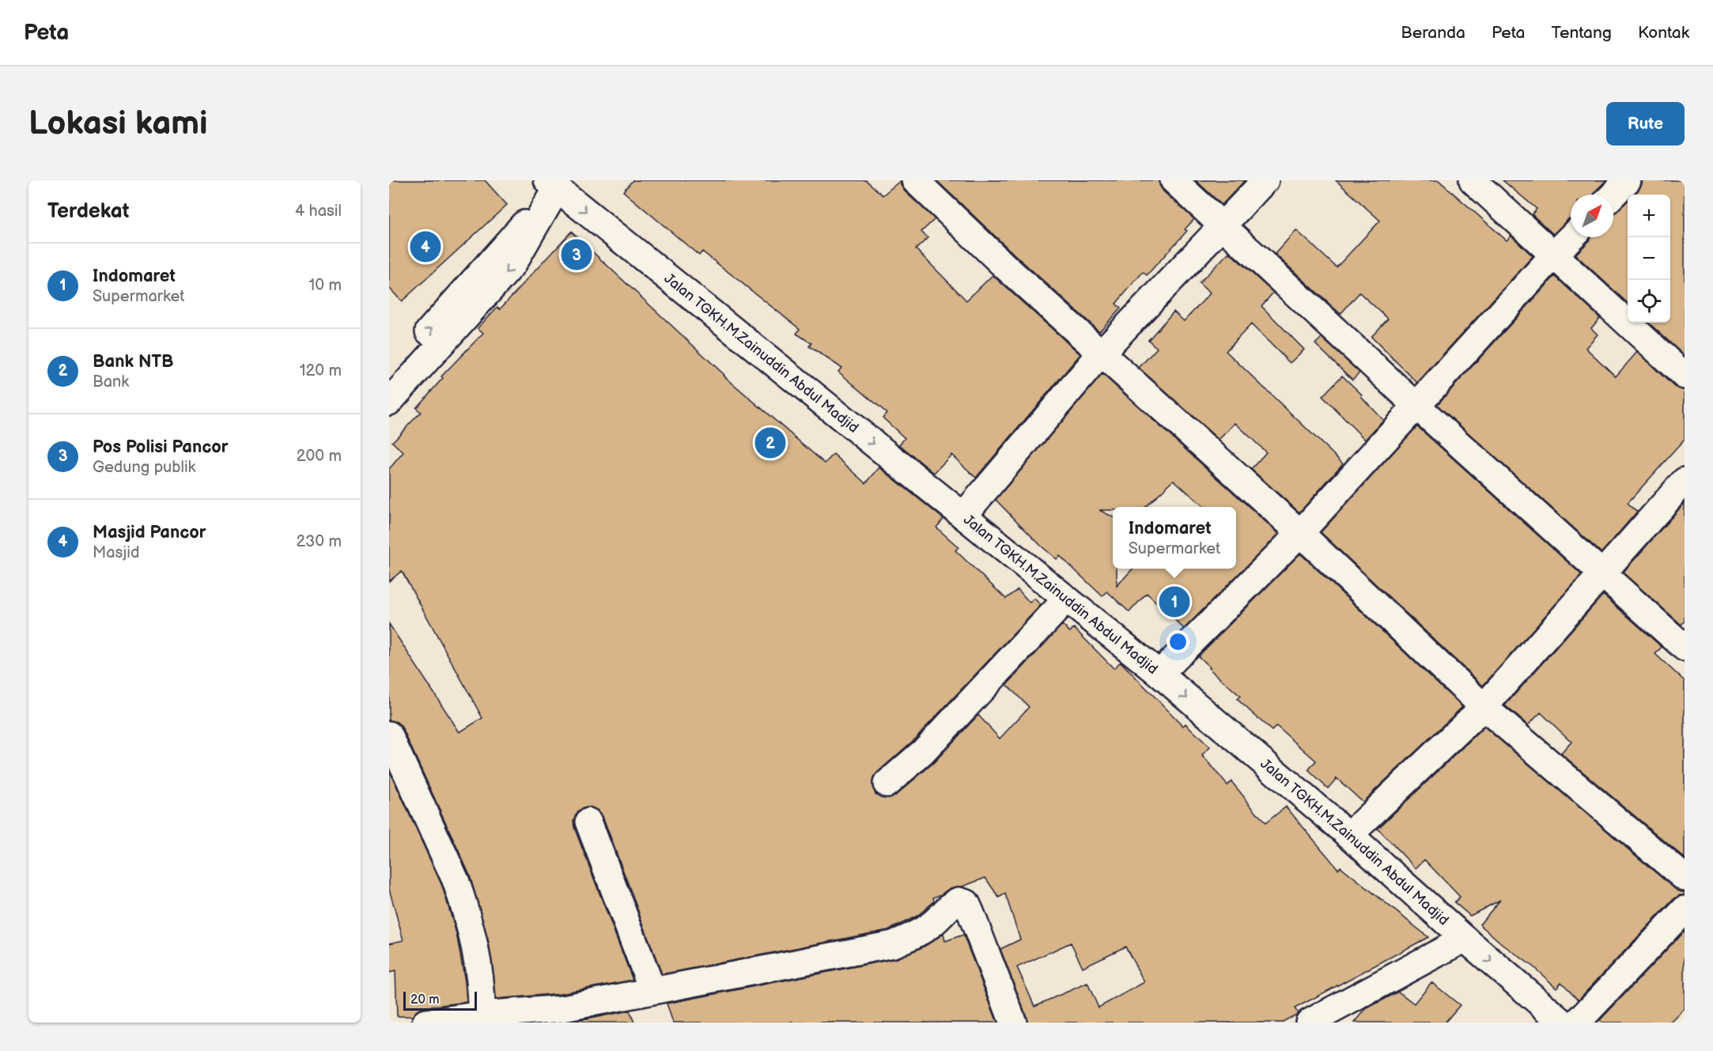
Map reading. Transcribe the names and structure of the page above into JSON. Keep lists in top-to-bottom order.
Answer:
{
  "streets": {
    "street": ["Jalan TGKH.M.Zainuddin Abdul Madjid"]
  },
  "scale_bar": "20 m",
  "north": "top right",
  "page": {
    "header": "Peta",
    "nav": [
      "Beranda",
      "Peta",
      "Tentang",
      "Kontak"
    ],
    "buttons": "Rute",
    "title": "Lokasi kami",
    "heading": ["Terdekat", "4 hasil"],
    "map_buttons": ["+", "−"],
    "pins": [
      "4",
      "3",
      "2",
      "1"
    ],
    "list": [
      {
        "mark": "1",
        "name": "Indomaret",
        "note": "Supermarket",
        "value": "10 m"
      },
      {
        "mark": "2",
        "name": "Bank NTB",
        "note": "Bank",
        "value": "120 m"
      },
      {
        "mark": "3",
        "name": "Pos Polisi Pancor",
        "note": "Gedung publik",
        "value": "200 m"
      },
      {
        "mark": "4",
        "name": "Masjid Pancor",
        "note": "Masjid",
        "value": "230 m"
      }
    ],
    "popup": ["Indomaret", "Supermarket"],
    "scale": "20 m"
  }
}
